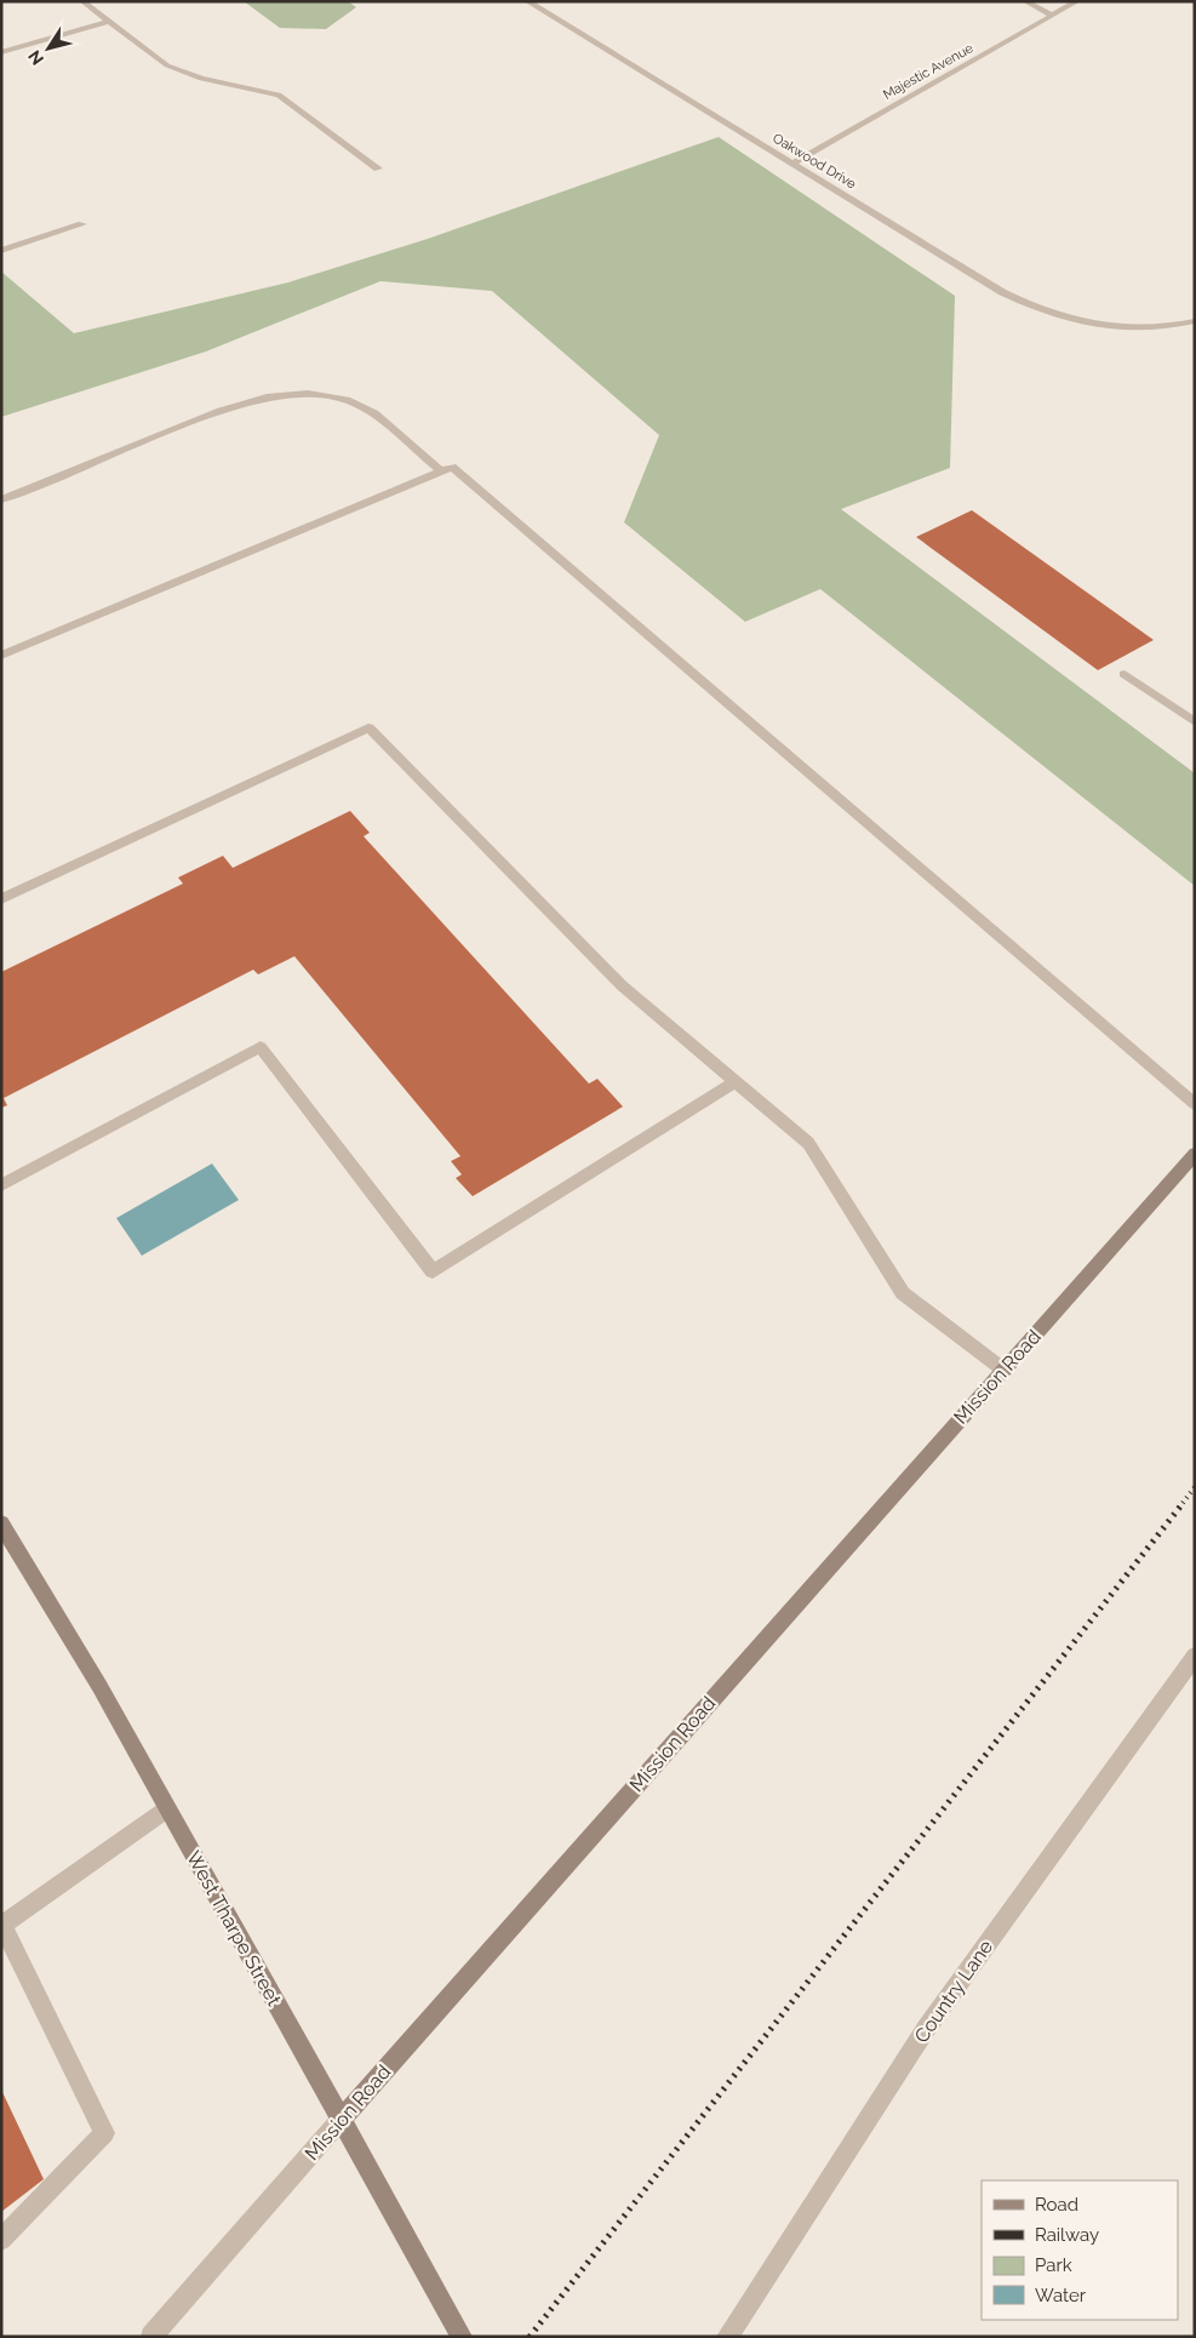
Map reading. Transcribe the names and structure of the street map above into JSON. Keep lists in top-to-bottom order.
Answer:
{
  "streets": {
    "main road": ["Mission Road", "West Tharpe Street"],
    "street": ["Majestic Avenue", "Oakwood Drive", "Country Lane"]
  },
  "crossings": [
    ["Majestic Avenue", "Oakwood Drive"],
    ["Mission Road", "West Tharpe Street"]
  ],
  "legend": [
    "Road",
    "Railway",
    "Park",
    "Water"
  ],
  "north": "bottom left"
}
